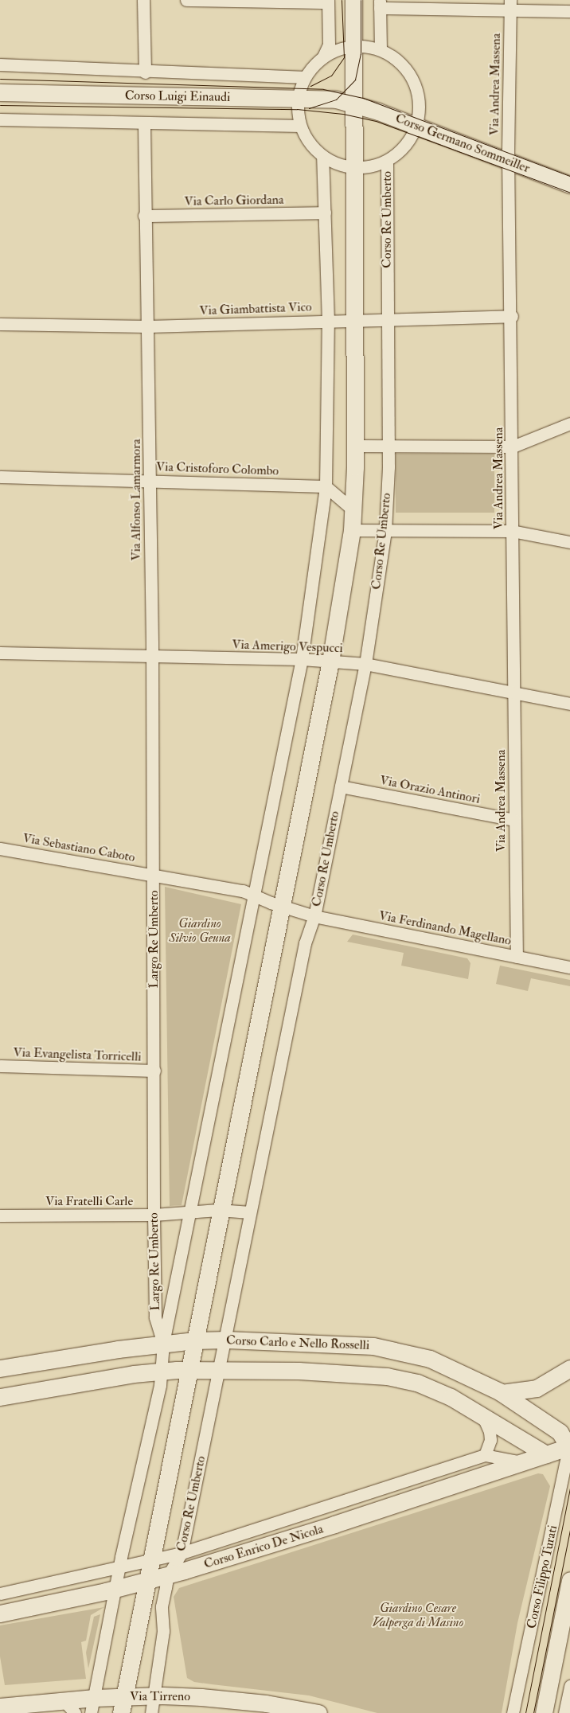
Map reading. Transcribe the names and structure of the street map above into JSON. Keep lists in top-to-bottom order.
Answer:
{
  "streets": {
    "main road": [
      "Corso Luigi Einaudi",
      "Corso Germano Sommeiller",
      "Corso Carlo e Nello Rosselli",
      "Corso Enrico De Nicola",
      "Via Tirreno"
    ],
    "street": [
      "Via Andrea Massena",
      "Via Carlo Giordana",
      "Corso Re Umberto",
      "Via Giambattista Vico",
      "Via Cristoforo Colombo",
      "Via Alfonso Lamarmora",
      "Via Amerigo Vespucci",
      "Via Orazio Antinori",
      "Via Sebastiano Caboto",
      "Via Ferdinando Magellano",
      "Largo Re Umberto",
      "Via Evangelista Torricelli",
      "Via Fratelli Carle",
      "Corso Filippo Turati"
    ]
  },
  "crossings": [
    ["Via Andrea Massena", "Corso Germano Sommeiller"],
    ["Via Andrea Massena", "Via Giambattista Vico"],
    ["Via Andrea Massena", "Via Amerigo Vespucci"],
    ["Via Andrea Massena", "Via Orazio Antinori"],
    ["Via Andrea Massena", "Via Ferdinando Magellano"],
    ["Corso Luigi Einaudi", "Corso Germano Sommeiller"],
    ["Corso Luigi Einaudi", "Corso Re Umberto"],
    ["Corso Germano Sommeiller", "Corso Re Umberto"],
    ["Via Carlo Giordana", "Via Alfonso Lamarmora"],
    ["Corso Re Umberto", "Via Giambattista Vico"],
    ["Corso Re Umberto", "Via Amerigo Vespucci"],
    ["Corso Re Umberto", "Via Orazio Antinori"],
    ["Corso Re Umberto", "Via Ferdinando Magellano"],
    ["Corso Re Umberto", "Largo Re Umberto"],
    ["Corso Re Umberto", "Corso Carlo e Nello Rosselli"],
    ["Corso Re Umberto", "Corso Enrico De Nicola"],
    ["Corso Re Umberto", "Via Tirreno"],
    ["Via Giambattista Vico", "Via Alfonso Lamarmora"],
    ["Via Cristoforo Colombo", "Via Alfonso Lamarmora"],
    ["Via Alfonso Lamarmora", "Via Amerigo Vespucci"],
    ["Via Alfonso Lamarmora", "Via Sebastiano Caboto"],
    ["Via Alfonso Lamarmora", "Largo Re Umberto"],
    ["Via Sebastiano Caboto", "Largo Re Umberto"],
    ["Via Ferdinando Magellano", "Largo Re Umberto"],
    ["Largo Re Umberto", "Via Evangelista Torricelli"],
    ["Largo Re Umberto", "Via Fratelli Carle"],
    ["Largo Re Umberto", "Corso Carlo e Nello Rosselli"],
    ["Corso Carlo e Nello Rosselli", "Corso Filippo Turati"]
  ],
  "parks": ["Giardino Silvio Geuna", "Giardino Cesare Valperga di Masino"]
}
